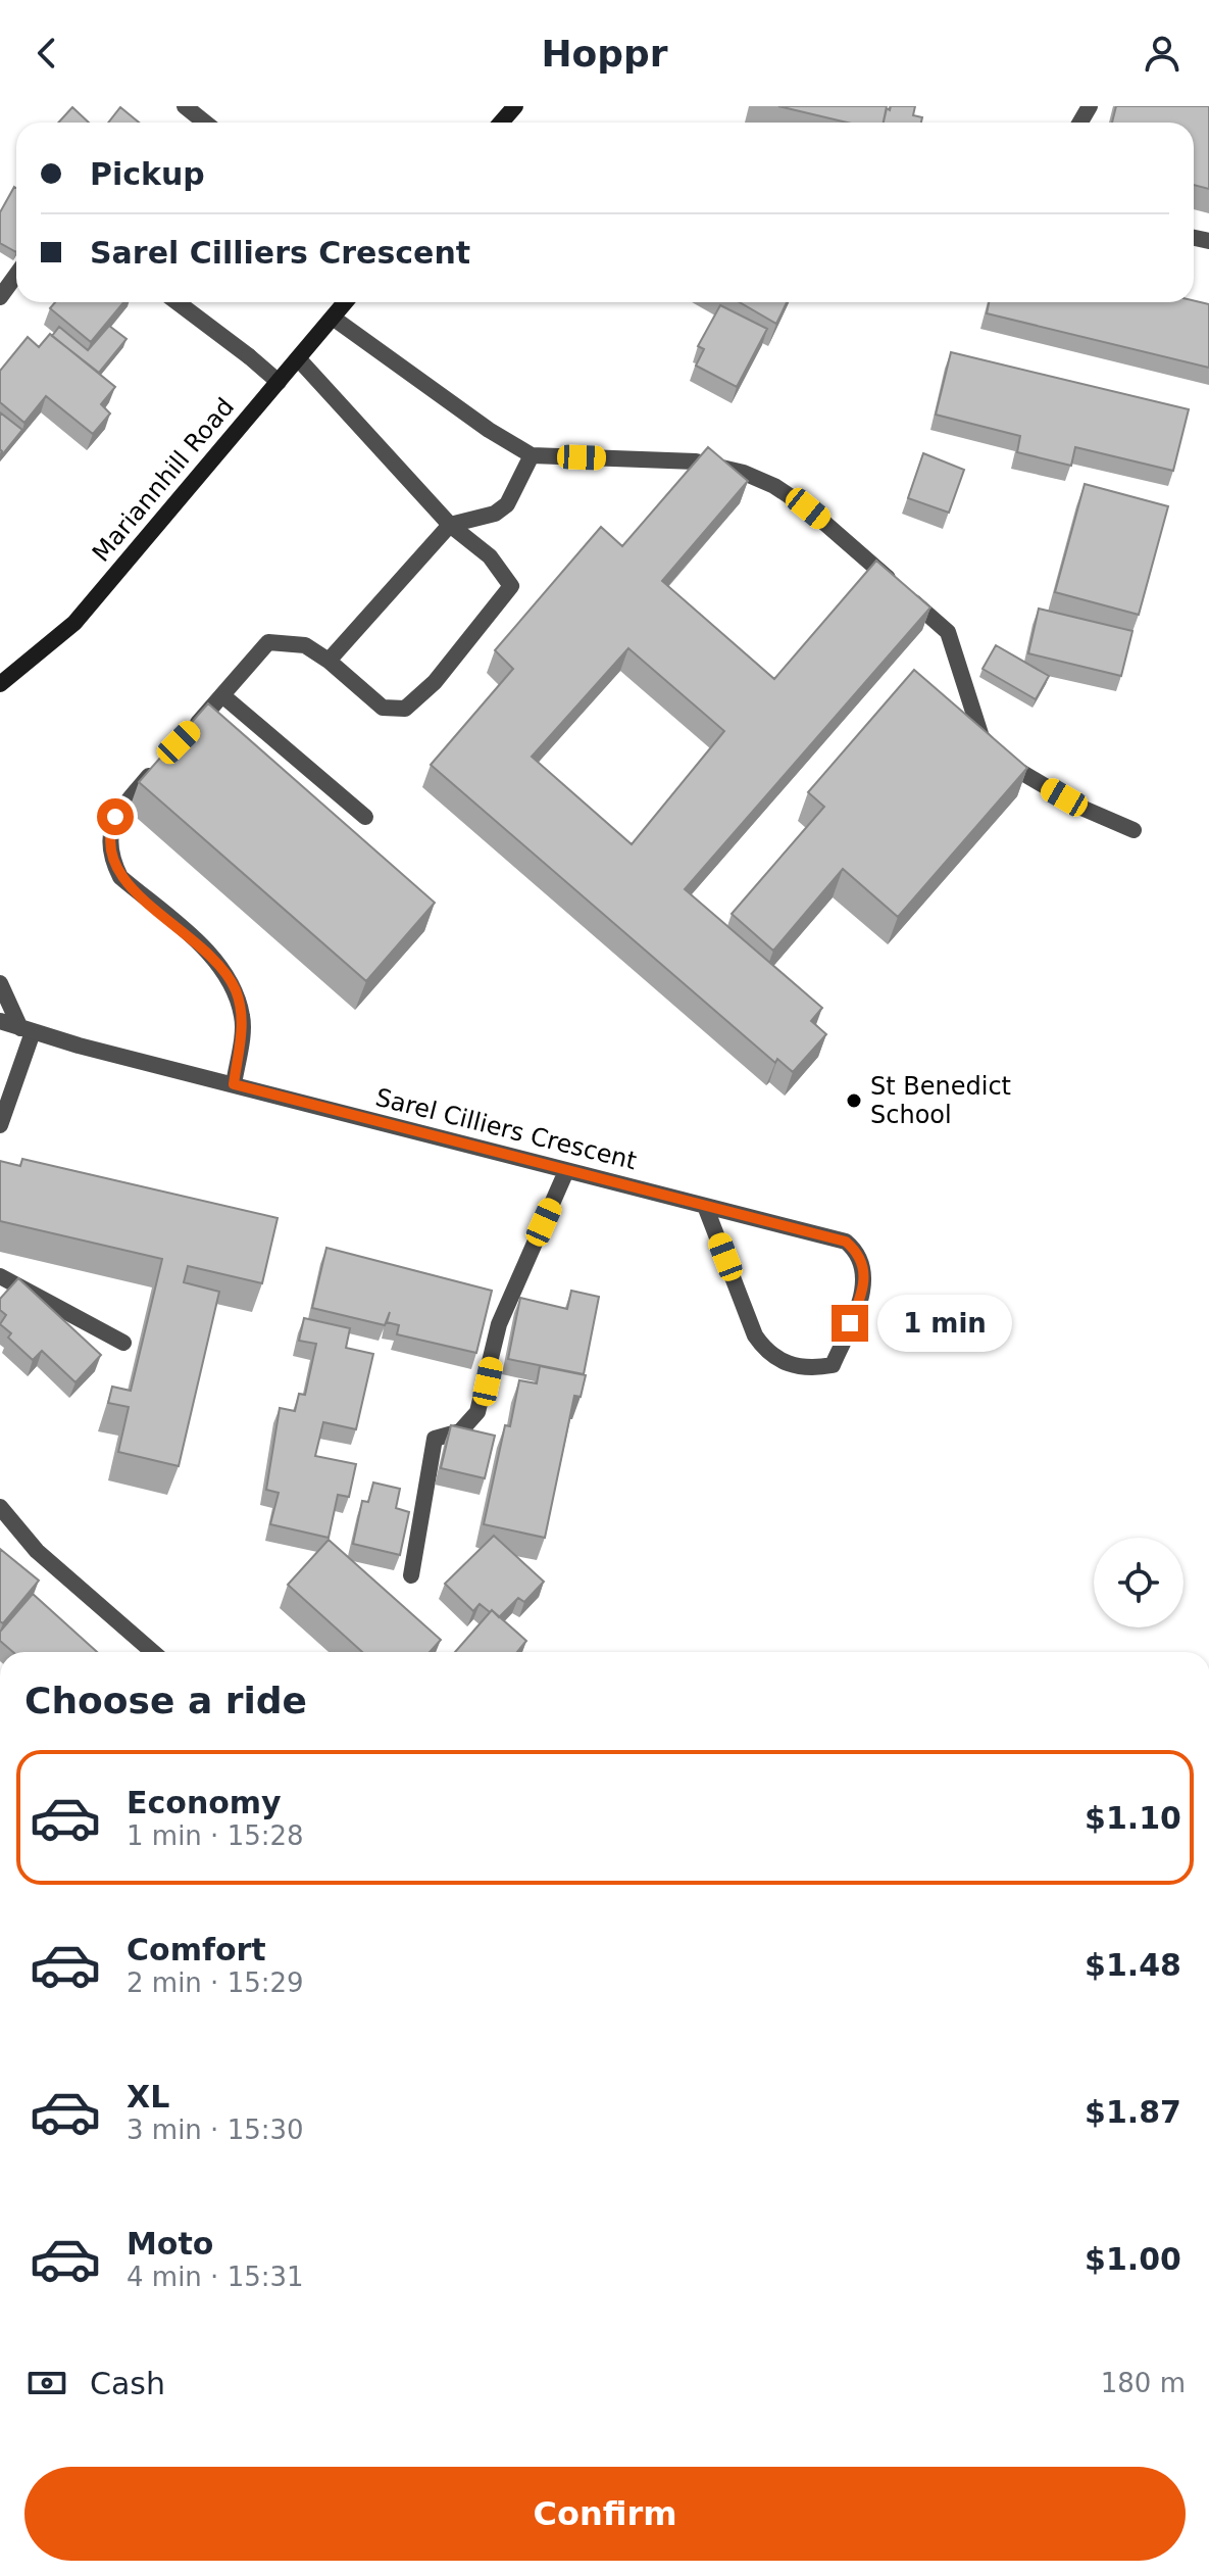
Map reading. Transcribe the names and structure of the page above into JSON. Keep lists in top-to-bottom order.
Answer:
{
  "streets": {
    "street": ["Mariannhill Road", "Sarel Cilliers Crescent"]
  },
  "places": ["St Benedict School"],
  "page": {
    "header": "Hoppr",
    "banner": ["Pickup", "Sarel Cilliers Crescent"],
    "bubble": "1 min",
    "heading": "Choose a ride",
    "list": [
      {
        "name": "Economy",
        "note": "1 min · 15:28",
        "value": "$1.10"
      },
      {
        "name": "Comfort",
        "note": "2 min · 15:29",
        "value": "$1.48"
      },
      {
        "name": "XL",
        "note": "3 min · 15:30",
        "value": "$1.87"
      },
      {
        "name": "Moto",
        "note": "4 min · 15:31",
        "value": "$1.00"
      }
    ],
    "pay": ["Cash", "180 m"],
    "buttons": "Confirm"
  }
}
